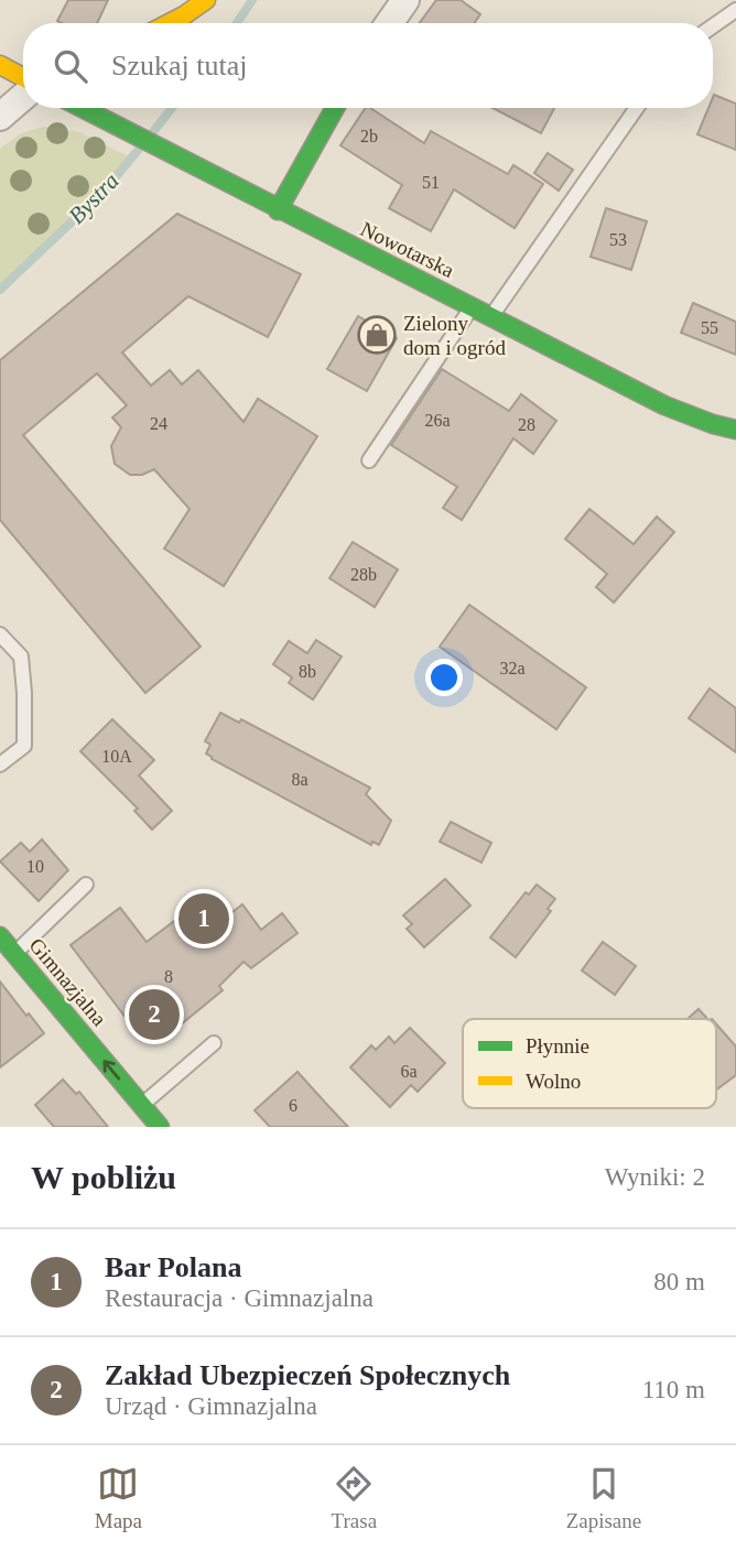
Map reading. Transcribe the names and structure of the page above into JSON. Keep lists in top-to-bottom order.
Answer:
{
  "streets": {
    "main road": ["Nowotarska", "Gimnazjalna"]
  },
  "one_way": ["Gimnazjalna"],
  "water": ["Bystra"],
  "places": {
    "shop": ["Zielony dom i ogród"]
  },
  "house_numbers": [
    "2b",
    "51",
    "53",
    "55",
    "26a",
    "24",
    "28",
    "28b",
    "32a",
    "8b",
    "10A",
    "8a",
    "10",
    "8",
    "6a",
    "6"
  ],
  "legend": ["Płynnie", "Wolno"],
  "page": {
    "search": "Szukaj tutaj",
    "pins": ["1", "2"],
    "heading": ["W pobliżu", "Wyniki: 2"],
    "list": [
      {
        "mark": "1",
        "name": "Bar Polana",
        "note": "Restauracja · Gimnazjalna",
        "value": "80 m"
      },
      {
        "mark": "2",
        "name": "Zakład Ubezpieczeń Społecznych",
        "note": "Urząd · Gimnazjalna",
        "value": "110 m"
      }
    ],
    "nav": ["Mapa", "Trasa", "Zapisane"]
  }
}
